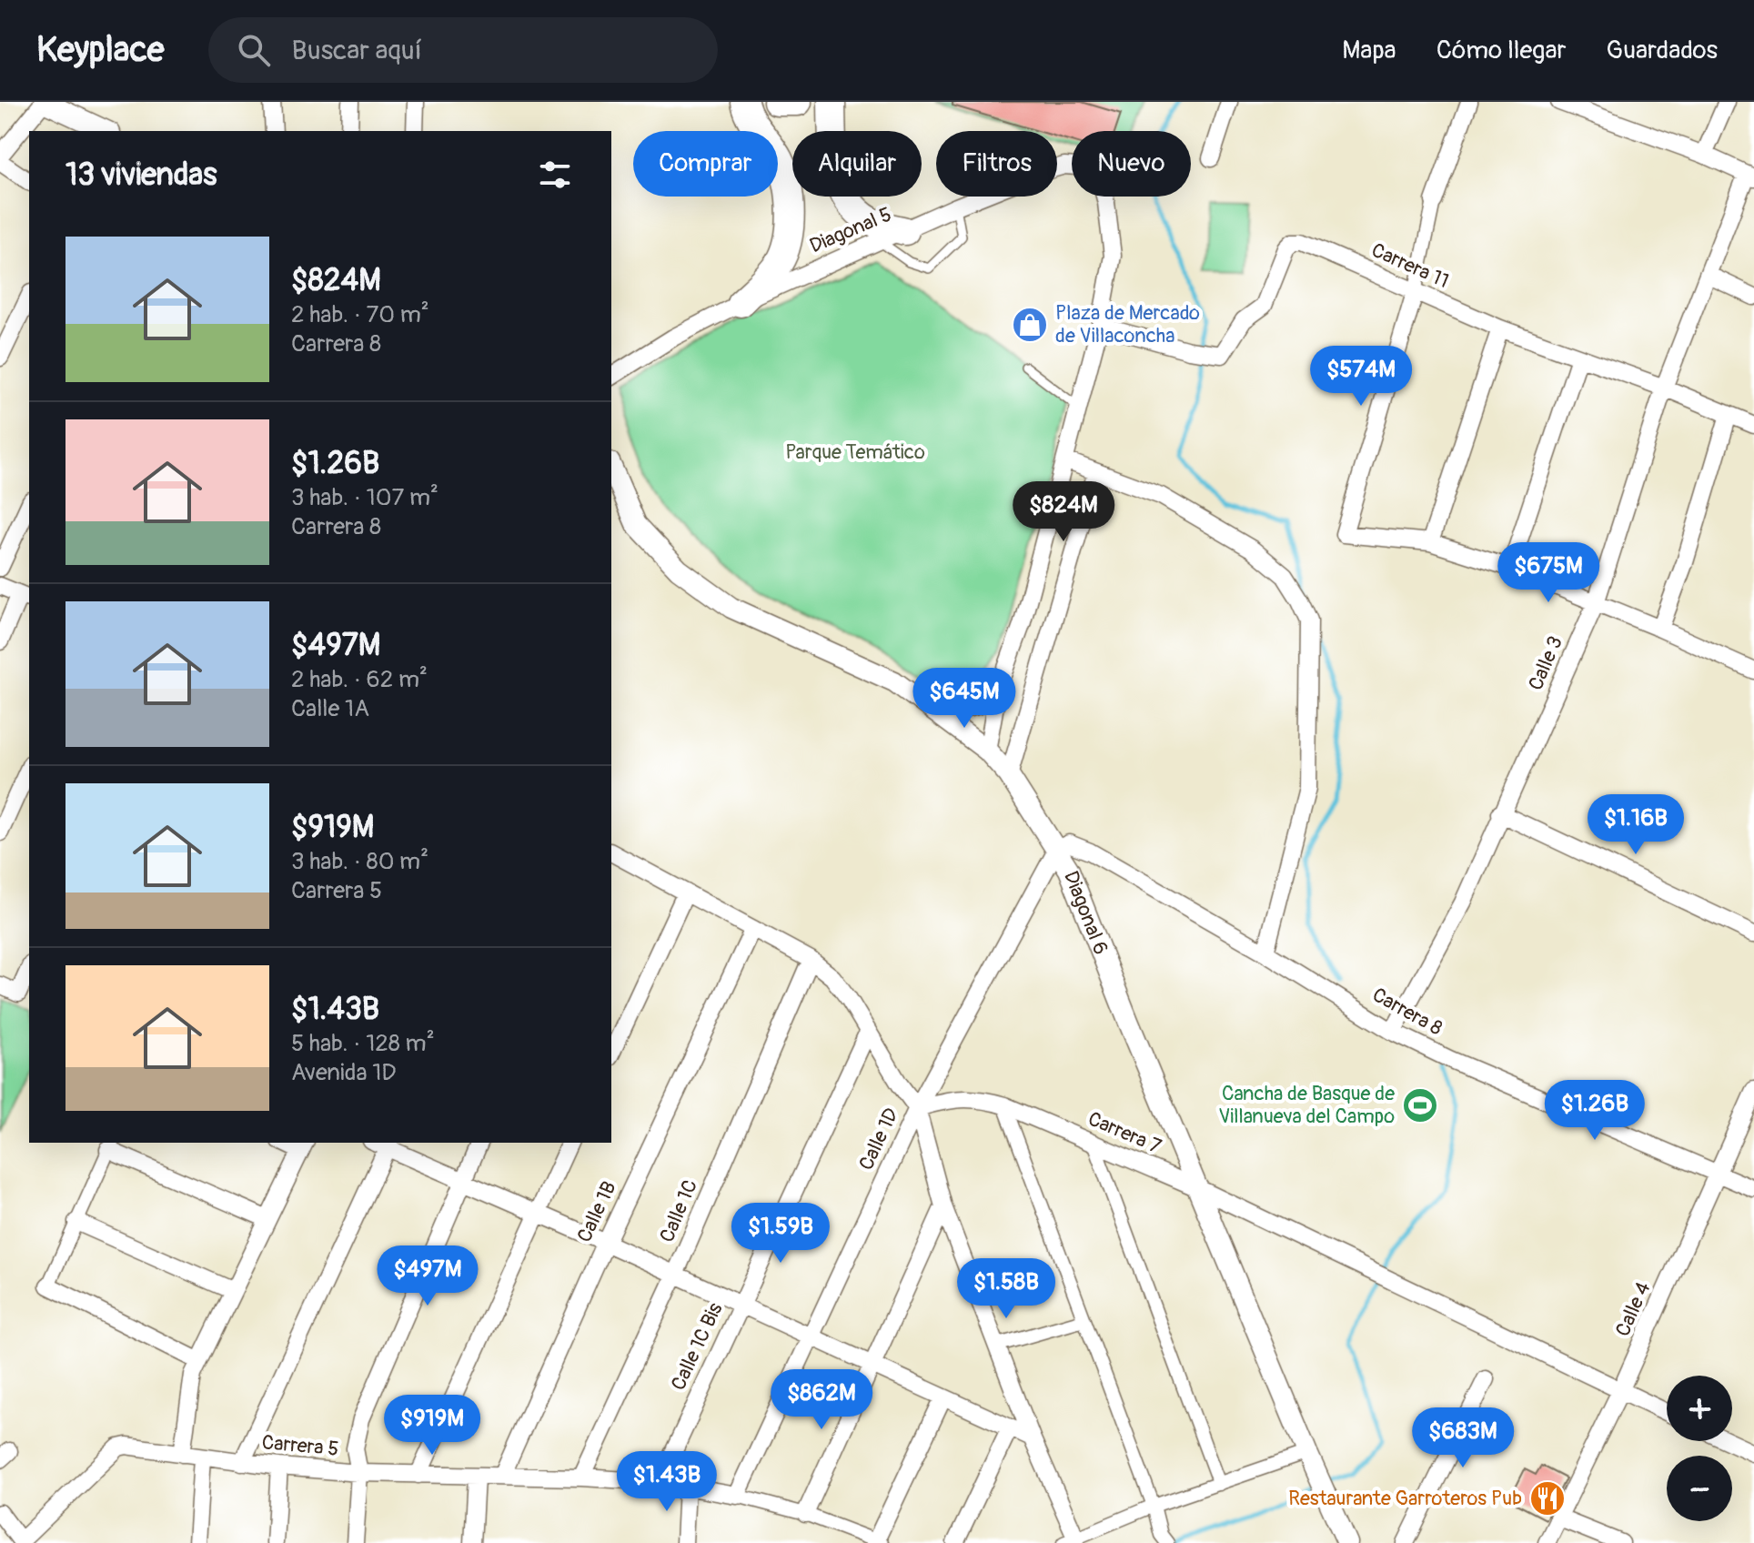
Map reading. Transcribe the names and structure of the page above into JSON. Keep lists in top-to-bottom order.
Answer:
{
  "streets": {
    "street": [
      "Diagonal 5",
      "Carrera 11",
      "Calle 3",
      "Diagonal 6",
      "Carrera 8",
      "Carrera 7",
      "Calle 1D",
      "Calle 1C",
      "Calle 1B",
      "Calle 4",
      "Calle 1C Bis",
      "Carrera 5"
    ]
  },
  "crossings": [
    ["Diagonal 5", "Carrera 11"],
    ["Carrera 11", "Calle 3"],
    ["Calle 3", "Carrera 8"],
    ["Diagonal 6", "Carrera 8"],
    ["Diagonal 6", "Carrera 7"],
    ["Diagonal 6", "Calle 1D"],
    ["Carrera 8", "Calle 1D"],
    ["Carrera 8", "Calle 4"],
    ["Carrera 7", "Calle 1D"],
    ["Carrera 7", "Calle 4"],
    ["Calle 1D", "Carrera 5"],
    ["Calle 1C", "Carrera 5"],
    ["Calle 1B", "Carrera 5"],
    ["Calle 1C Bis", "Carrera 5"]
  ],
  "parks": ["Parque Temático"],
  "places": {
    "shop": ["Plaza de Mercado de Villaconcha"],
    "sports": ["Cancha de Basque de Villanueva del Campo"],
    "restaurant": ["Restaurante Garroteros Pub"]
  },
  "page": {
    "header": "Keyplace",
    "search": "Buscar aquí",
    "nav": ["Mapa", "Cómo llegar", "Guardados"],
    "chip": [
      "Comprar",
      "Alquilar",
      "Filtros",
      "Nuevo"
    ],
    "heading": "13 viviendas",
    "list": [
      {
        "name": "$824M",
        "note": "2 hab. · 70 m² · Carrera 8"
      },
      {
        "name": "$1.26B",
        "note": "3 hab. · 107 m² · Carrera 8"
      },
      {
        "name": "$497M",
        "note": "2 hab. · 62 m² · Calle 1A"
      },
      {
        "name": "$919M",
        "note": "3 hab. · 80 m² · Carrera 5"
      },
      {
        "name": "$1.43B",
        "note": "5 hab. · 128 m² · Avenida 1D"
      }
    ],
    "price": [
      "$574M",
      "$824M",
      "$675M",
      "$645M",
      "$1.16B",
      "$1.26B",
      "$1.59B",
      "$497M",
      "$1.58B",
      "$862M",
      "$919M",
      "$683M",
      "$1.43B"
    ],
    "map_buttons": ["+", "−"]
  }
}
